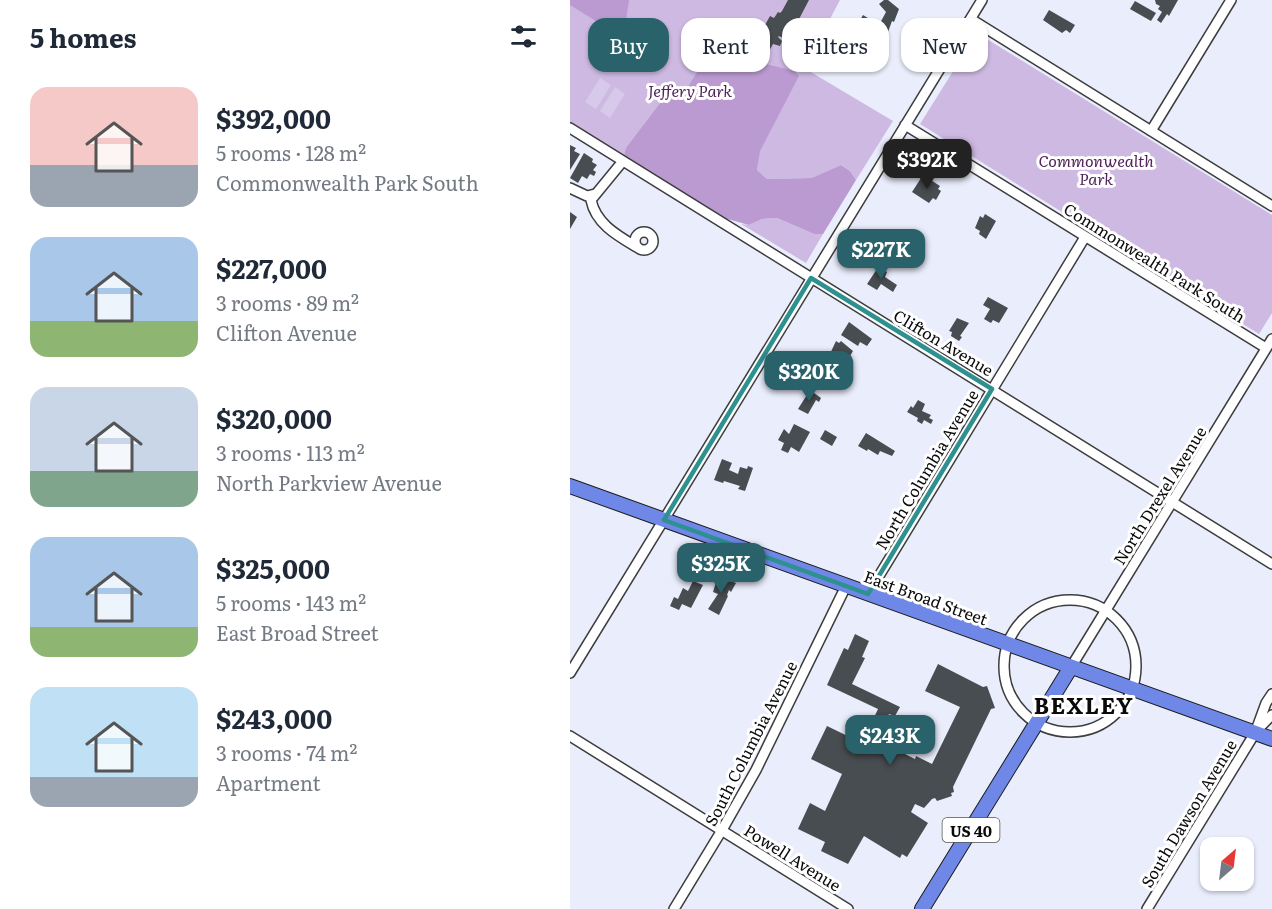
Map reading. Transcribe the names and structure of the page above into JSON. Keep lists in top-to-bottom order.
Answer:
{
  "streets": {
    "main road": ["East Broad Street", "US 40"],
    "street": [
      "Commonwealth Park South",
      "Clifton Avenue",
      "North Columbia Avenue",
      "North Drexel Avenue",
      "South Columbia Avenue",
      "South Dawson Avenue",
      "Powell Avenue"
    ]
  },
  "crossings": [
    ["Commonwealth Park South", "North Columbia Avenue"],
    ["Commonwealth Park South", "North Drexel Avenue"],
    ["Clifton Avenue", "North Columbia Avenue"],
    ["Clifton Avenue", "North Drexel Avenue"],
    ["North Columbia Avenue", "East Broad Street"],
    ["North Drexel Avenue", "East Broad Street"],
    ["North Drexel Avenue", "US 40"],
    ["East Broad Street", "South Columbia Avenue"],
    ["East Broad Street", "South Dawson Avenue"],
    ["East Broad Street", "US 40"],
    ["South Columbia Avenue", "Powell Avenue"]
  ],
  "districts": ["BEXLEY"],
  "parks": ["Jeffery Park", "Commonwealth Park"],
  "north": "top right",
  "page": {
    "heading": "5 homes",
    "chip": [
      "Buy",
      "Rent",
      "Filters",
      "New"
    ],
    "list": [
      {
        "name": "$392,000",
        "note": "5 rooms · 128 m² · Commonwealth Park South"
      },
      {
        "name": "$227,000",
        "note": "3 rooms · 89 m² · Clifton Avenue"
      },
      {
        "name": "$320,000",
        "note": "3 rooms · 113 m² · North Parkview Avenue"
      },
      {
        "name": "$325,000",
        "note": "5 rooms · 143 m² · East Broad Street"
      },
      {
        "name": "$243,000",
        "note": "3 rooms · 74 m² · Apartment"
      }
    ],
    "price": [
      "$392K",
      "$227K",
      "$320K",
      "$325K",
      "$243K"
    ]
  }
}
